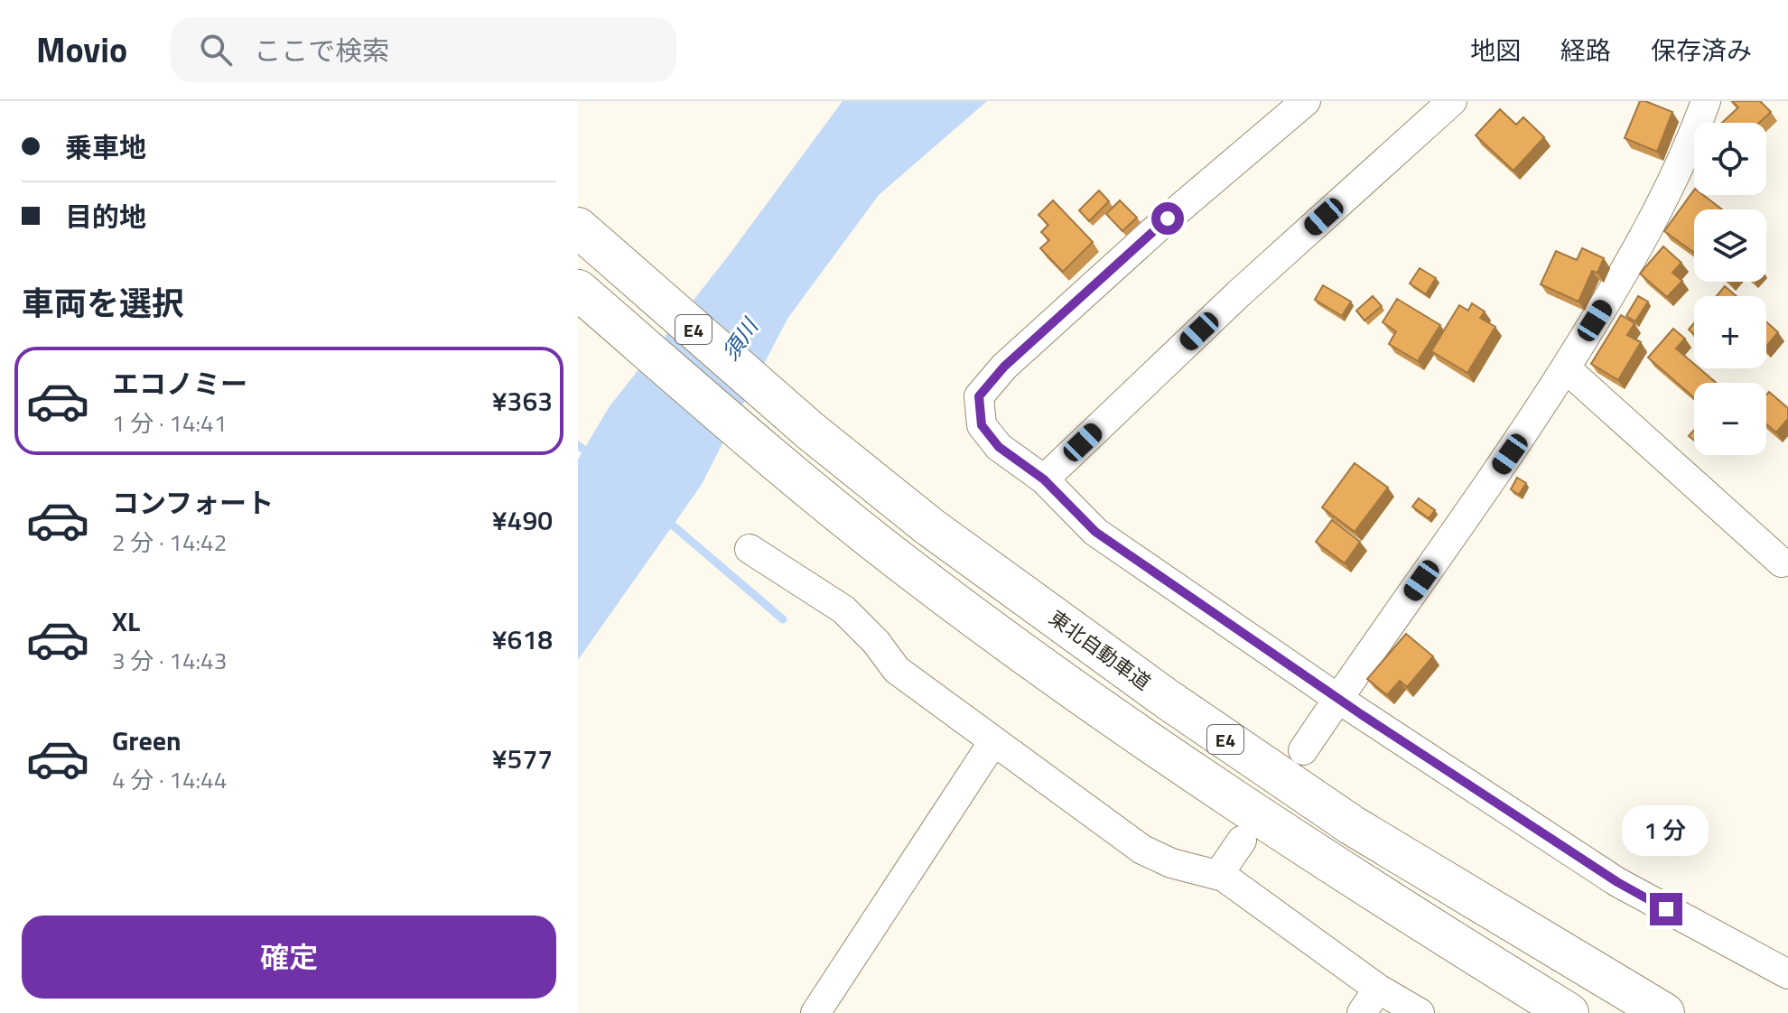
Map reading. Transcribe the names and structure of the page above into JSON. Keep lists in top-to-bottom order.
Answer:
{
  "streets": {
    "highway": ["E4", "東北自動車道"]
  },
  "water": ["須川"],
  "page": {
    "header": "Movio",
    "search": "ここで検索",
    "nav": ["地図", "経路", "保存済み"],
    "banner": ["乗車地", "目的地"],
    "map_buttons": ["+", "−"],
    "heading": "車両を選択",
    "list": [
      {
        "name": "エコノミー",
        "note": "1 分 · 14:41",
        "value": "¥363"
      },
      {
        "name": "コンフォート",
        "note": "2 分 · 14:42",
        "value": "¥490"
      },
      {
        "name": "XL",
        "note": "3 分 · 14:43",
        "value": "¥618"
      },
      {
        "name": "Green",
        "note": "4 分 · 14:44",
        "value": "¥577"
      }
    ],
    "bubble": "1 分",
    "buttons": "確定"
  }
}
